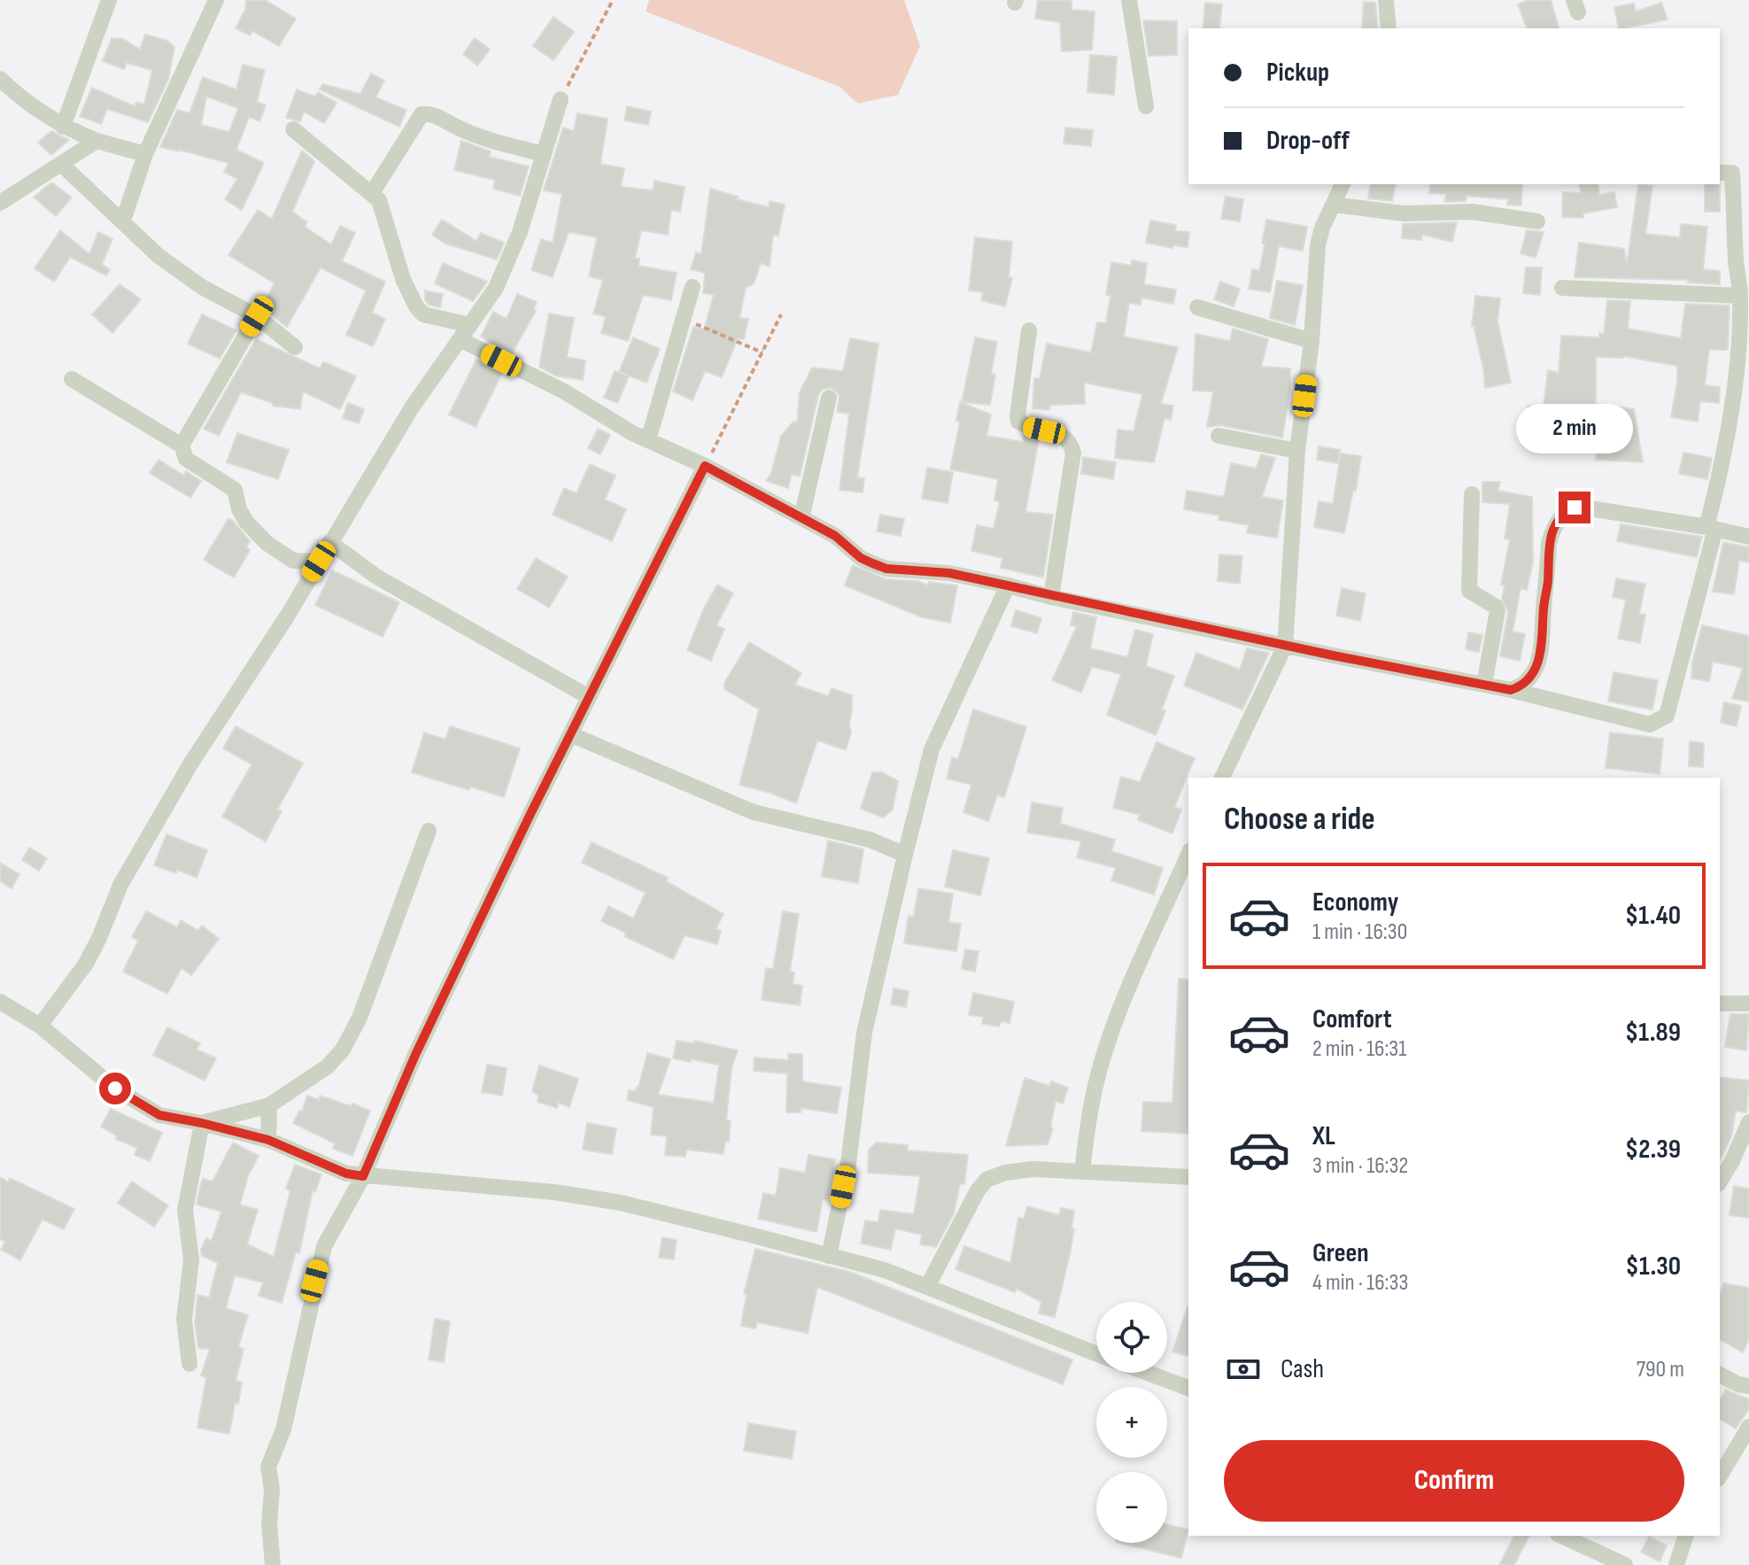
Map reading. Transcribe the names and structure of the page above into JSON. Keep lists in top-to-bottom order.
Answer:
{
  "page": {
    "banner": ["Pickup", "Drop-off"],
    "bubble": "2 min",
    "heading": "Choose a ride",
    "list": [
      {
        "name": "Economy",
        "note": "1 min · 16:30",
        "value": "$1.40"
      },
      {
        "name": "Comfort",
        "note": "2 min · 16:31",
        "value": "$1.89"
      },
      {
        "name": "XL",
        "note": "3 min · 16:32",
        "value": "$2.39"
      },
      {
        "name": "Green",
        "note": "4 min · 16:33",
        "value": "$1.30"
      }
    ],
    "map_buttons": ["+", "−"],
    "pay": ["Cash", "790 m"],
    "buttons": "Confirm"
  }
}
